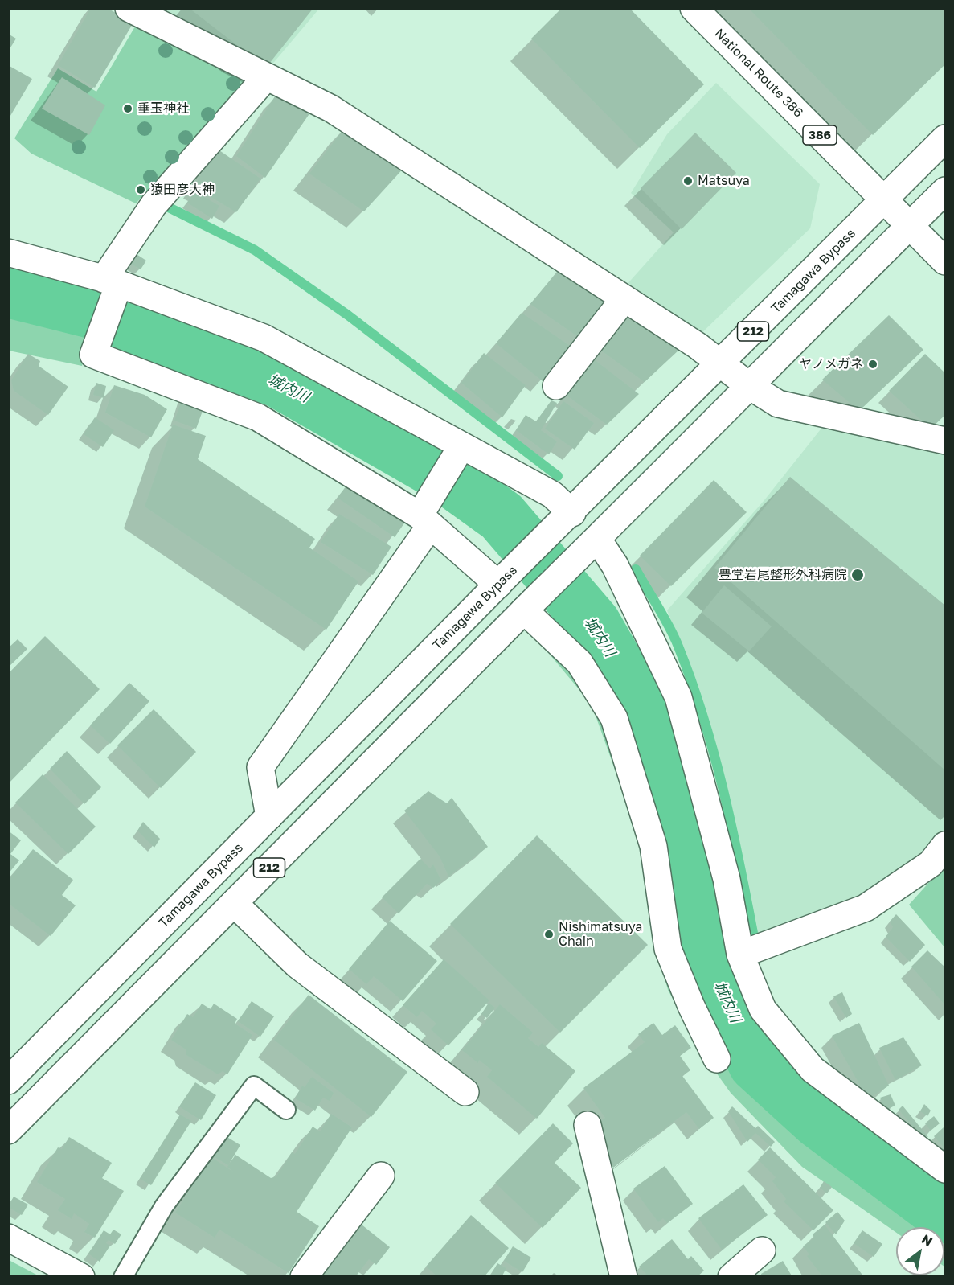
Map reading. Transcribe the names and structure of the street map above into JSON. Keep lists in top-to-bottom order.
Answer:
{
  "streets": {
    "main road": [
      "National Route 386",
      "386",
      "Tamagawa Bypass",
      "212"
    ]
  },
  "crossings": [
    ["National Route 386", "Tamagawa Bypass"],
    ["National Route 386", "212"]
  ],
  "water": ["城内川"],
  "places": [
    "垂玉神社",
    "Matsuya",
    "猿田彦大神",
    "ヤノメガネ",
    "豊堂岩尾整形外科病院",
    "Nishimatsuya Chain"
  ],
  "north": "top right"
}
